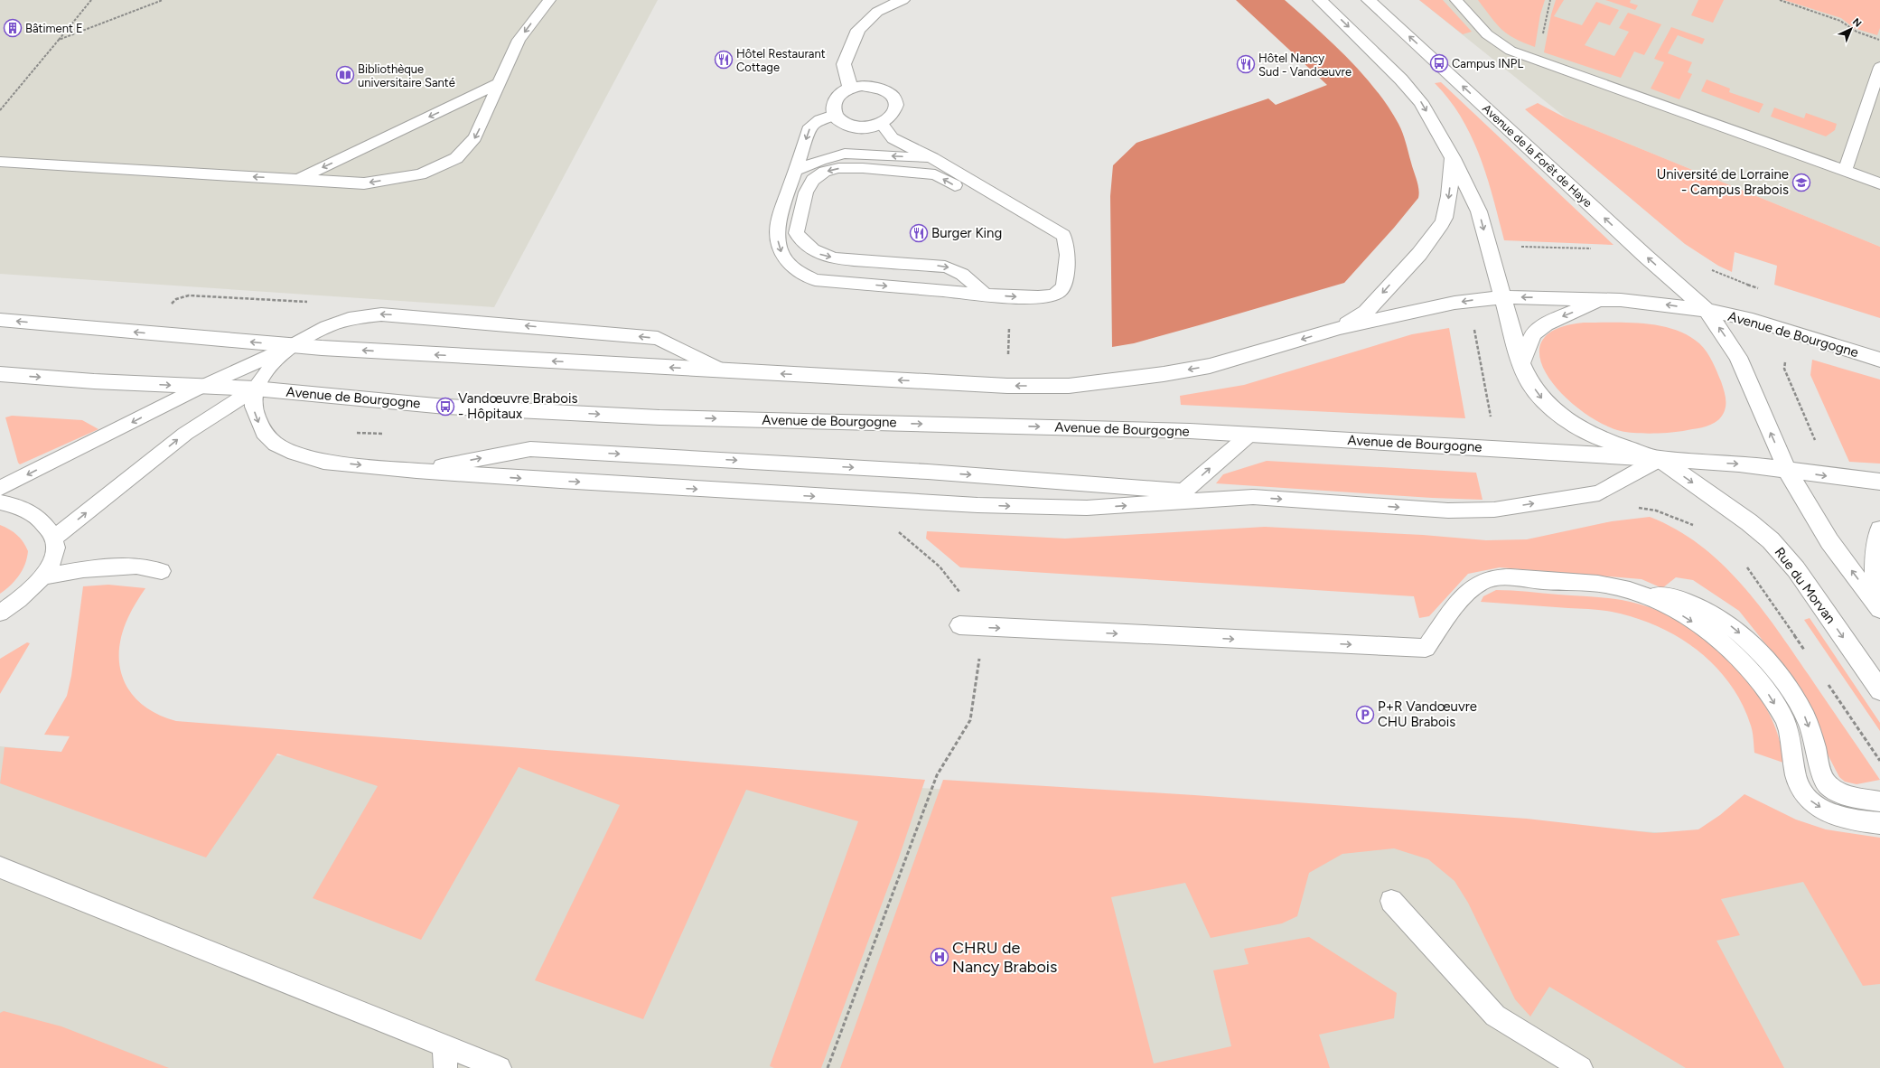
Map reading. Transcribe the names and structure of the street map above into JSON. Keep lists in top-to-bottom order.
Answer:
{
  "streets": {
    "main road": ["Avenue de la Forêt de Haye", "Avenue de Bourgogne", "Rue du Morvan"]
  },
  "crossings": [
    ["Avenue de la Forêt de Haye", "Avenue de Bourgogne"],
    ["Avenue de Bourgogne", "Rue du Morvan"]
  ],
  "places": {
    "building": ["Bâtiment E"],
    "restaurant": ["Hôtel Restaurant Cottage", "Hôtel Nancy Sud - Vandœuvre", "Burger King"],
    "bus stop": ["Campus INPL", "Vandœuvre Brabois - Hôpitaux"],
    "library": ["Bibliothèque universitaire Santé"],
    "school or university": ["Université de Lorraine - Campus Brabois"],
    "parking": ["P+R Vandœuvre CHU Brabois"],
    "hospital": ["CHRU de Nancy Brabois"]
  },
  "north": "top right"
}
